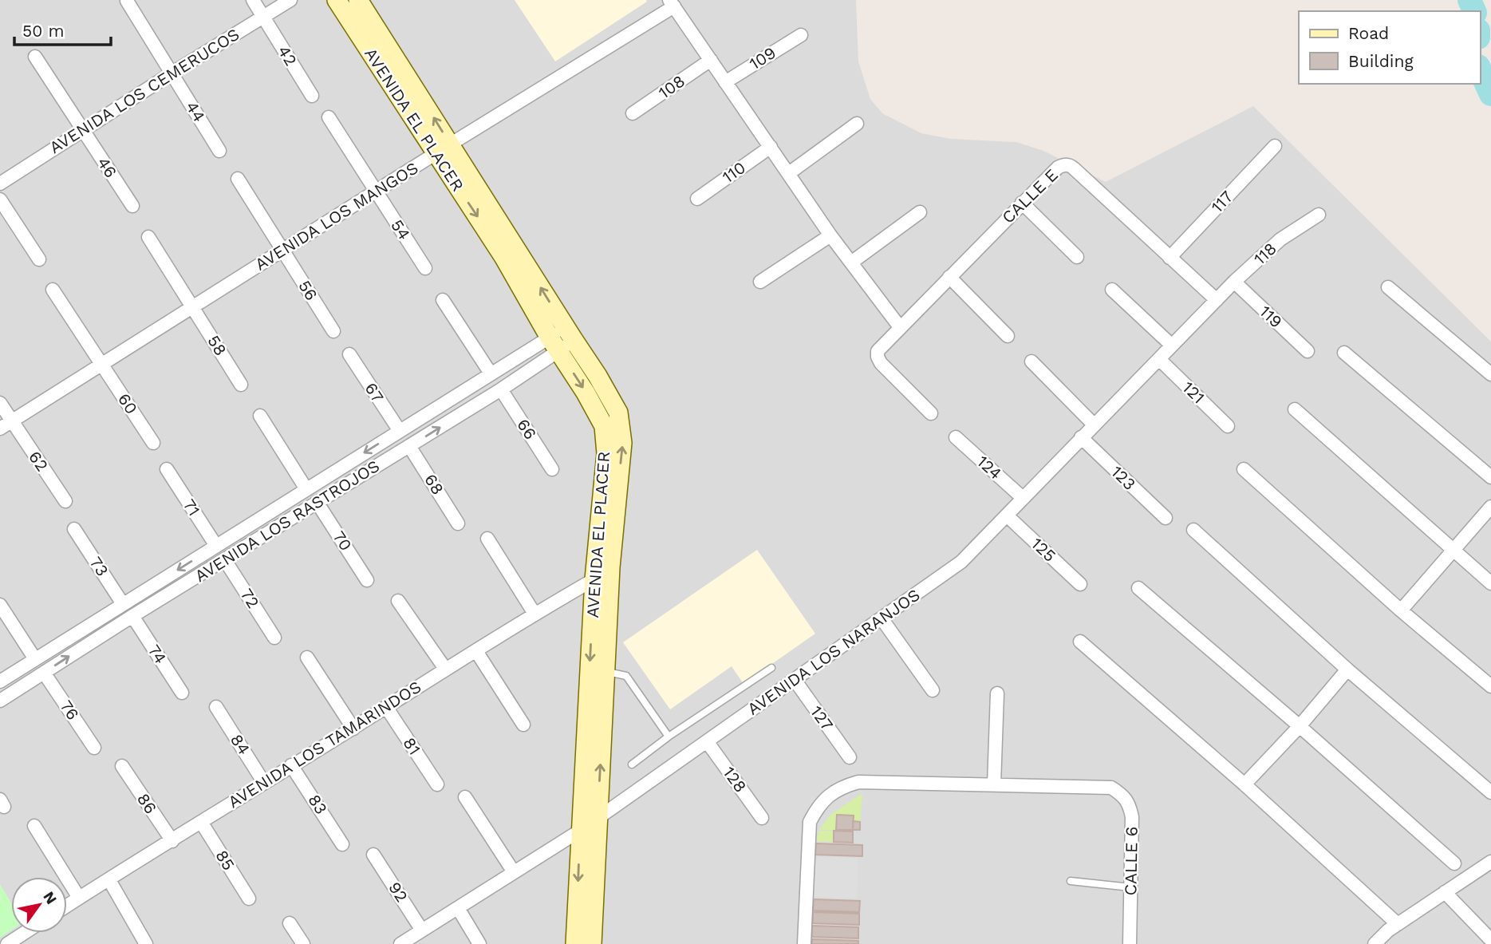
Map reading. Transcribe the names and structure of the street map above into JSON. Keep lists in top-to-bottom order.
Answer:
{
  "streets": {
    "street": [
      "42",
      "109",
      "108",
      "AVENIDA LOS CEMERUCOS",
      "44",
      "AVENIDA EL PLACER",
      "46",
      "110",
      "CALLE E",
      "117",
      "AVENIDA LOS MANGOS",
      "54",
      "118",
      "56",
      "119",
      "58",
      "67",
      "121",
      "60",
      "66",
      "62",
      "124",
      "123",
      "68",
      "71",
      "AVENIDA LOS RASTROJOS",
      "70",
      "125",
      "73",
      "72",
      "AVENIDA LOS NARANJOS",
      "74",
      "76",
      "127",
      "84",
      "AVENIDA LOS TAMARINDOS",
      "81",
      "128",
      "86",
      "83",
      "85",
      "CALLE 6",
      "92"
    ]
  },
  "crossings": [
    ["42", "AVENIDA LOS CEMERUCOS"],
    ["AVENIDA LOS CEMERUCOS", "44"],
    ["AVENIDA LOS CEMERUCOS", "46"],
    ["AVENIDA EL PLACER", "AVENIDA LOS MANGOS"],
    ["AVENIDA EL PLACER", "AVENIDA LOS RASTROJOS"],
    ["AVENIDA EL PLACER", "AVENIDA LOS NARANJOS"],
    ["AVENIDA EL PLACER", "AVENIDA LOS TAMARINDOS"],
    ["CALLE E", "117"],
    ["CALLE E", "118"],
    ["CALLE E", "AVENIDA LOS NARANJOS"],
    ["AVENIDA LOS MANGOS", "54"],
    ["AVENIDA LOS MANGOS", "56"],
    ["AVENIDA LOS MANGOS", "58"],
    ["AVENIDA LOS MANGOS", "60"],
    ["AVENIDA LOS MANGOS", "62"],
    ["118", "119"],
    ["118", "AVENIDA LOS NARANJOS"],
    ["67", "AVENIDA LOS RASTROJOS"],
    ["121", "AVENIDA LOS NARANJOS"],
    ["66", "AVENIDA LOS RASTROJOS"],
    ["124", "AVENIDA LOS NARANJOS"],
    ["123", "AVENIDA LOS NARANJOS"],
    ["68", "AVENIDA LOS RASTROJOS"],
    ["71", "AVENIDA LOS RASTROJOS"],
    ["AVENIDA LOS RASTROJOS", "70"],
    ["AVENIDA LOS RASTROJOS", "73"],
    ["AVENIDA LOS RASTROJOS", "72"],
    ["AVENIDA LOS RASTROJOS", "74"],
    ["AVENIDA LOS RASTROJOS", "76"],
    ["125", "AVENIDA LOS NARANJOS"],
    ["AVENIDA LOS NARANJOS", "127"],
    ["AVENIDA LOS NARANJOS", "128"],
    ["AVENIDA LOS NARANJOS", "92"],
    ["84", "AVENIDA LOS TAMARINDOS"],
    ["AVENIDA LOS TAMARINDOS", "81"],
    ["AVENIDA LOS TAMARINDOS", "86"],
    ["AVENIDA LOS TAMARINDOS", "83"],
    ["AVENIDA LOS TAMARINDOS", "85"]
  ],
  "legend": ["Road", "Building"],
  "scale_bar": "50 m",
  "north": "top right"
}
